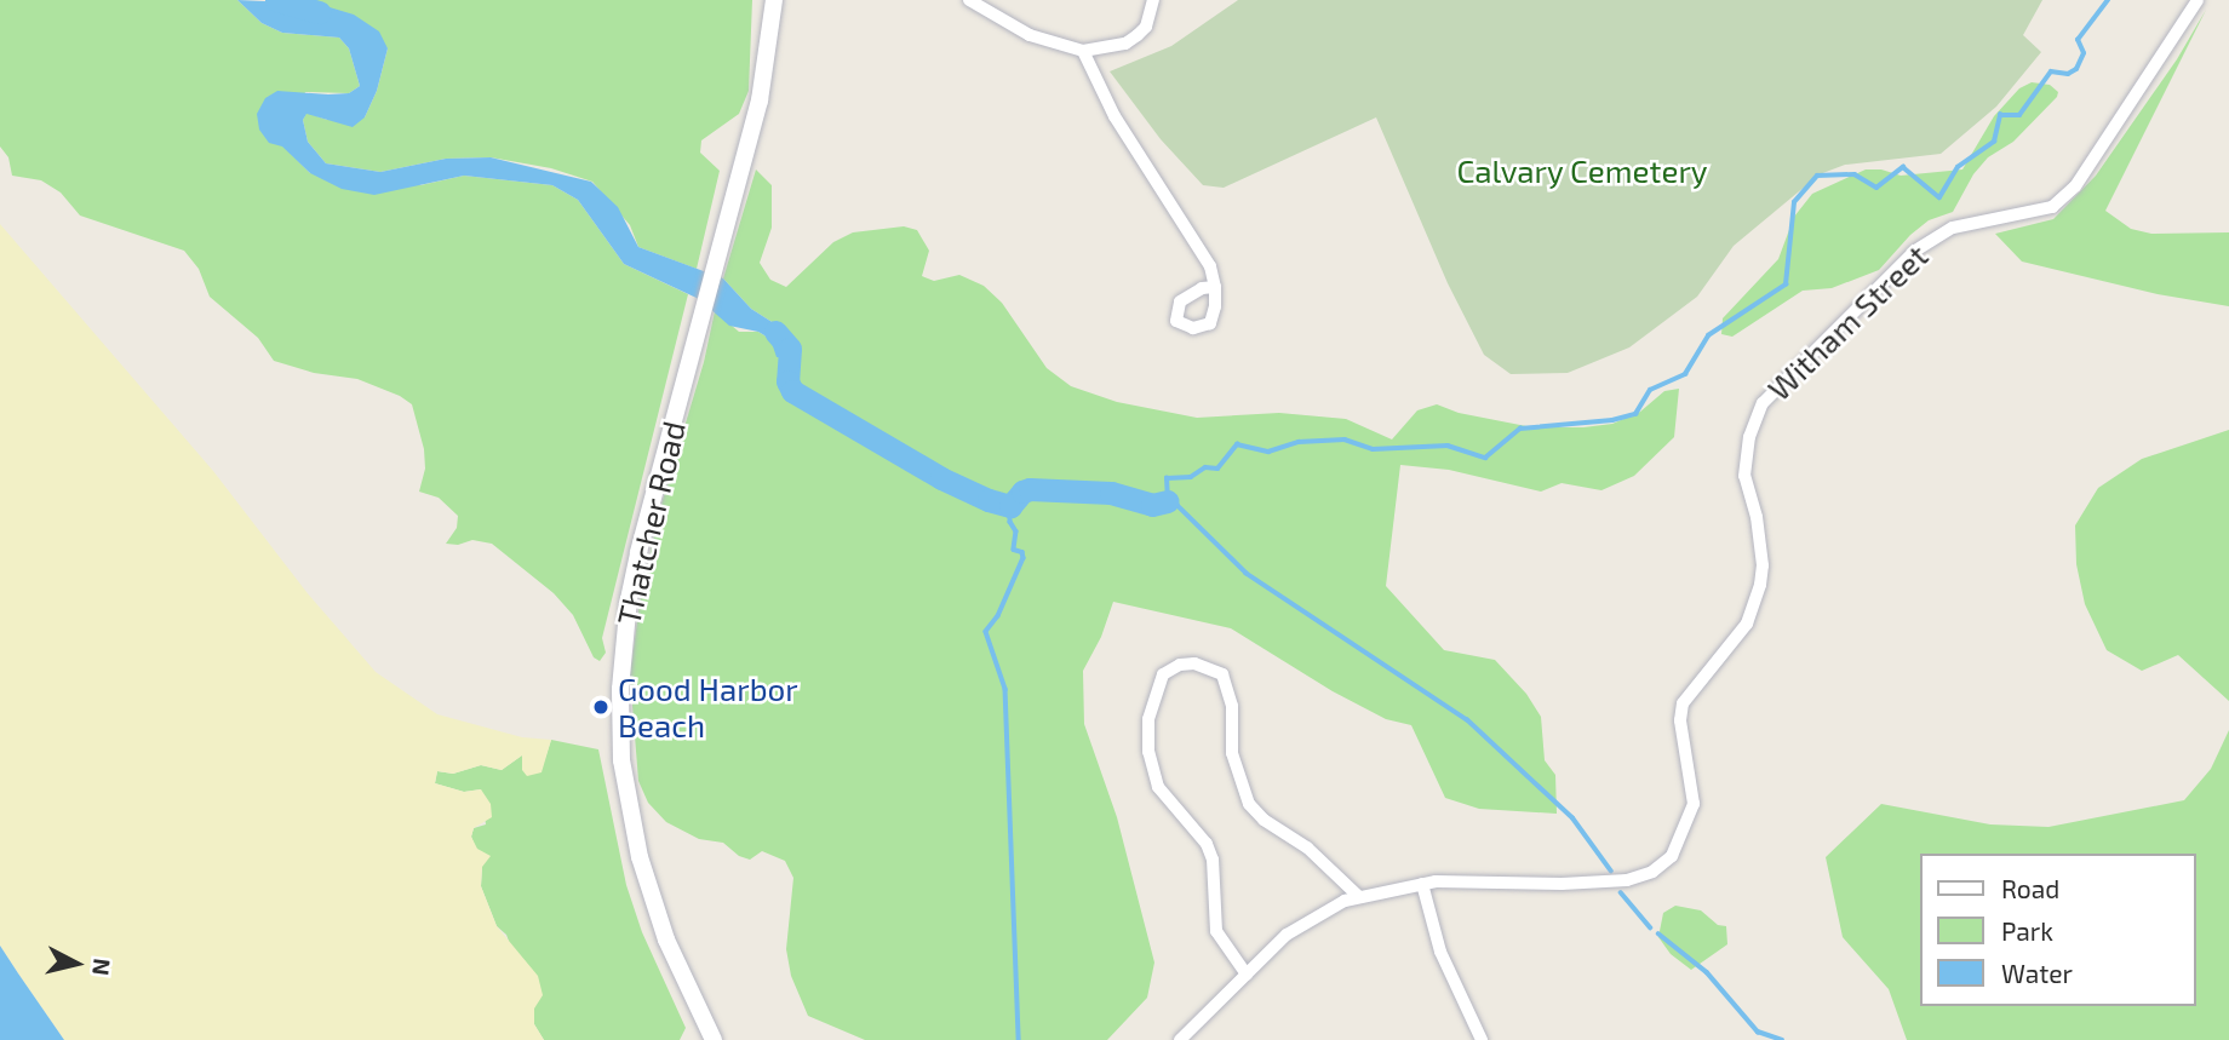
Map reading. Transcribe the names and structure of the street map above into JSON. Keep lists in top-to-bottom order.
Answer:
{
  "streets": {
    "main road": ["Thatcher Road"],
    "street": ["Witham Street"]
  },
  "parks": ["Calvary Cemetery"],
  "places": ["Good Harbor Beach"],
  "legend": ["Road", "Park", "Water"],
  "north": "right"
}
